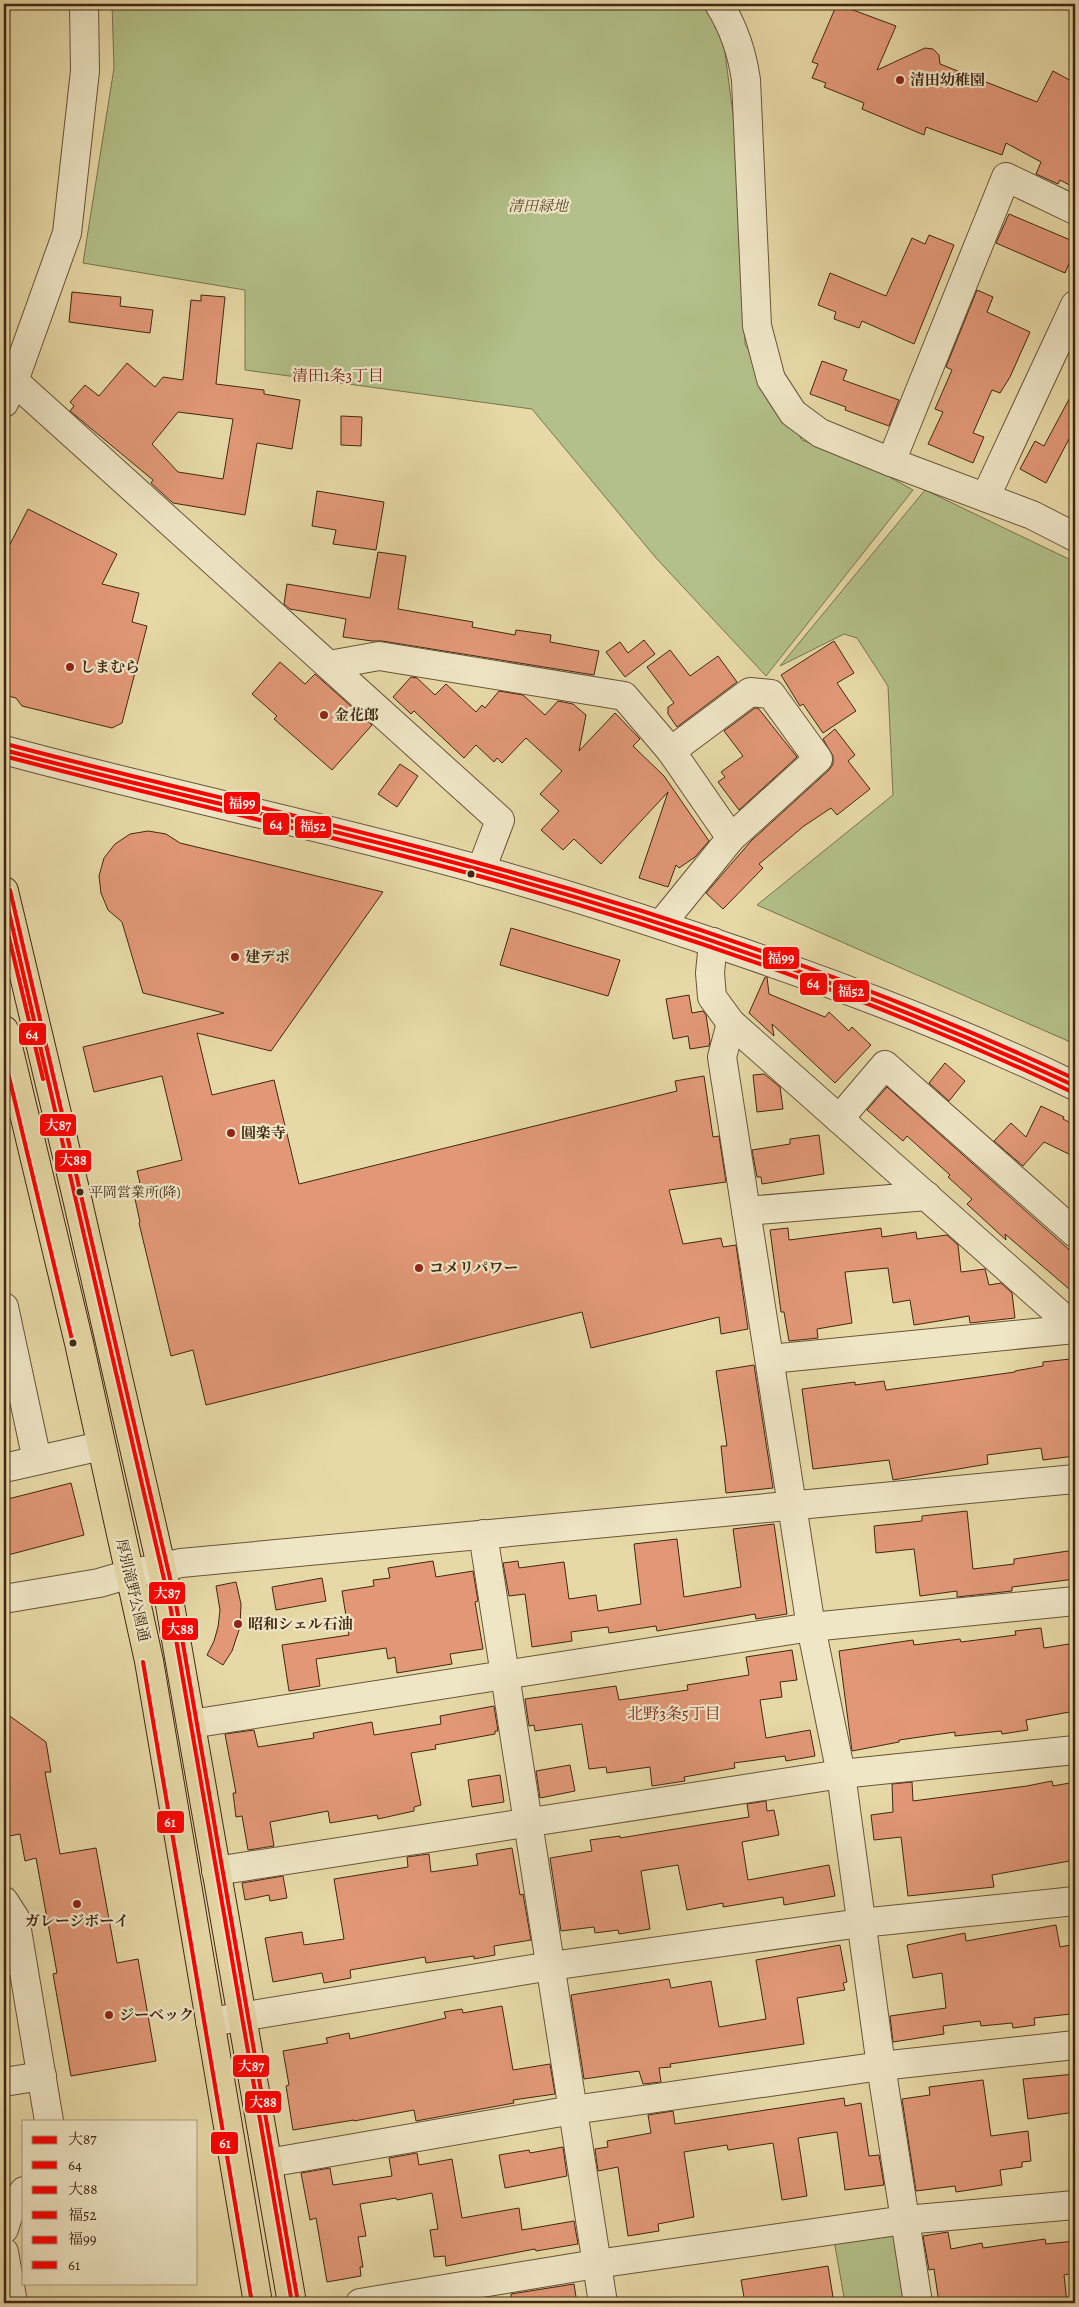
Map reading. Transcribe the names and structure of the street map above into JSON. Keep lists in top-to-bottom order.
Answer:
{
  "streets": {
    "main road": ["厚別滝野公園通"]
  },
  "districts": ["清田1条3丁目", "北野3条5丁目"],
  "parks": ["清田緑地"],
  "places": [
    "清田幼稚園",
    "しまむら",
    "金花郎",
    "建デポ",
    "圓楽寺",
    "平岡営業所(降)",
    "コメリパワー",
    "昭和シェル石油",
    "ガレージボーイ",
    "ジーベック"
  ],
  "lines": [
    "transit line 福99",
    "transit line 福52",
    "transit line 64",
    "transit line 大88",
    "transit line 大87",
    "transit line 61"
  ],
  "legend": [
    "大87",
    "64",
    "大88",
    "福52",
    "福99",
    "61"
  ]
}
